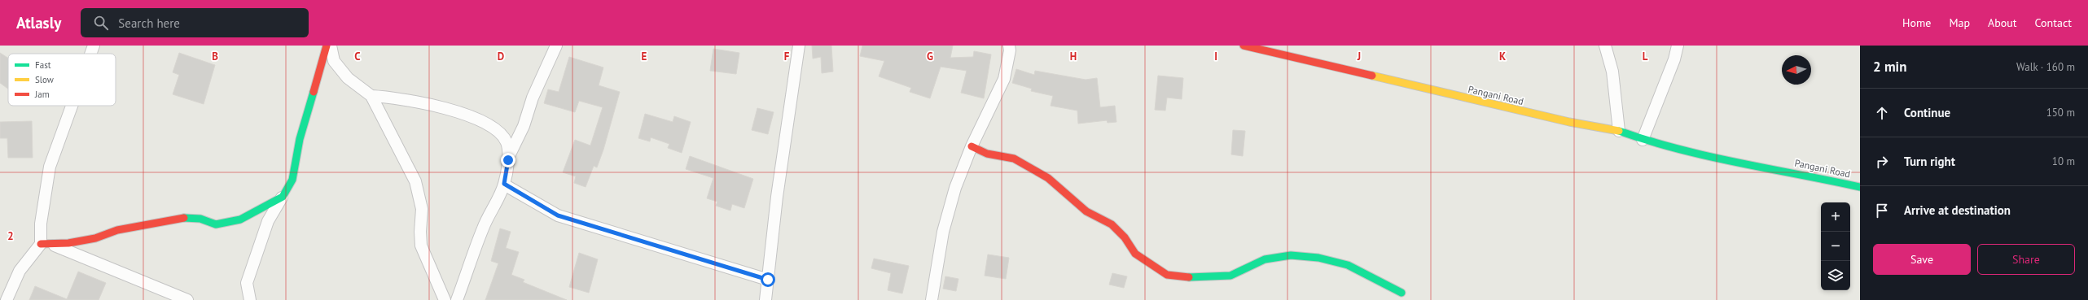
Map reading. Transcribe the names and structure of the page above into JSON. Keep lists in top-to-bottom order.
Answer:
{
  "streets": {
    "street": ["Pangani Road"]
  },
  "legend": ["Fast", "Slow", "Jam"],
  "north": "left",
  "page": {
    "header": "Atlasly",
    "search": "Search here",
    "nav": [
      "Home",
      "Map",
      "About",
      "Contact"
    ],
    "heading": ["2 min", "Walk · 160 m"],
    "list": [
      ["Continue", "150 m"],
      ["Turn right", "10 m"],
      "Arrive at destination"
    ],
    "map_buttons": ["+", "−"],
    "buttons": ["Save", "Share"]
  },
  "grid": {
    "columns": [
      "B",
      "C",
      "D",
      "E",
      "F",
      "G",
      "H",
      "I",
      "J",
      "K",
      "L"
    ],
    "rows": ["2"]
  }
}
